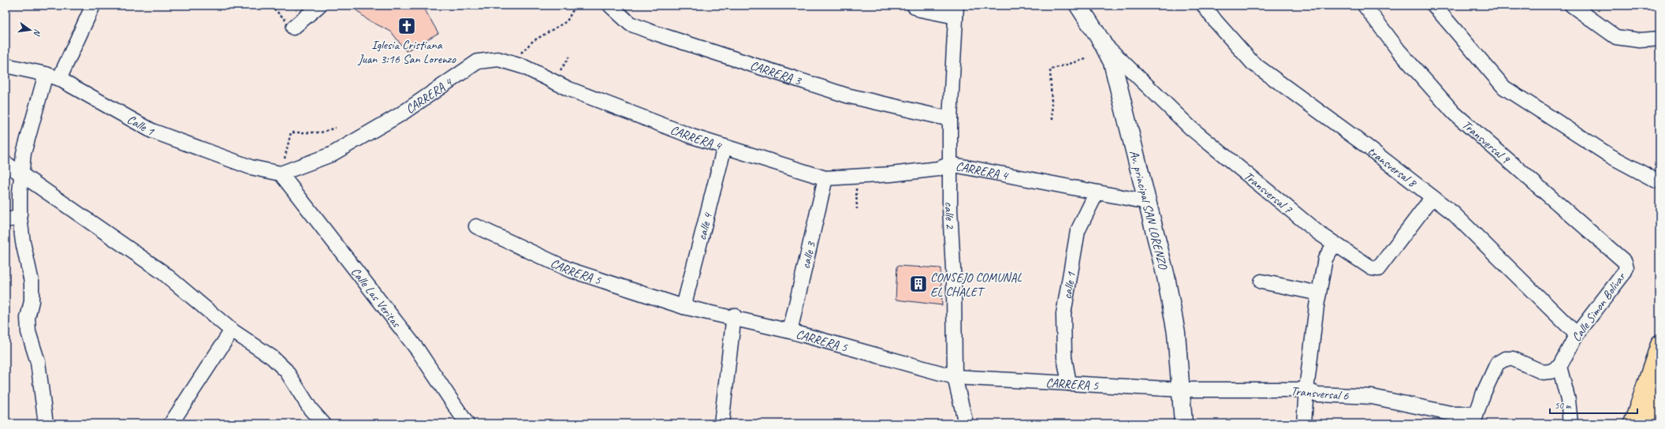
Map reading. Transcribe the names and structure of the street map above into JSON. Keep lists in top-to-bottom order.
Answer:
{
  "streets": {
    "main road": ["Av. principal SAN LORENZO"],
    "street": [
      "CARRERA 3",
      "CARRERA 4",
      "Calle 1",
      "Transversal 9",
      "transversal 8",
      "Transversal 7",
      "calle 2",
      "calle 4",
      "calle 3",
      "CARRERA 5",
      "calle 1",
      "Calle Las Veritas",
      "Calle Simon Bolívar",
      "Transversal 6"
    ]
  },
  "crossings": [
    ["CARRERA 3", "calle 2"],
    ["CARRERA 4", "Calle 1"],
    ["CARRERA 4", "Av. principal SAN LORENZO"],
    ["CARRERA 4", "calle 2"],
    ["CARRERA 4", "calle 4"],
    ["CARRERA 4", "calle 3"],
    ["CARRERA 4", "calle 1"],
    ["CARRERA 4", "Calle Las Veritas"],
    ["Calle 1", "Calle Las Veritas"],
    ["Transversal 9", "Calle Simon Bolívar"],
    ["transversal 8", "Transversal 7"],
    ["transversal 8", "Calle Simon Bolívar"],
    ["Transversal 7", "Av. principal SAN LORENZO"],
    ["Av. principal SAN LORENZO", "CARRERA 5"],
    ["Av. principal SAN LORENZO", "Transversal 6"],
    ["calle 2", "CARRERA 5"],
    ["calle 4", "CARRERA 5"],
    ["calle 3", "CARRERA 5"],
    ["CARRERA 5", "calle 1"],
    ["CARRERA 5", "Transversal 6"]
  ],
  "places": {
    "church": ["Iglesia Cristiana Juan 3:16 San Lorenzo"],
    "building": ["CONSEJO COMUNAL EL CHALET"]
  },
  "scale_bar": "50 m",
  "north": "right"
}
